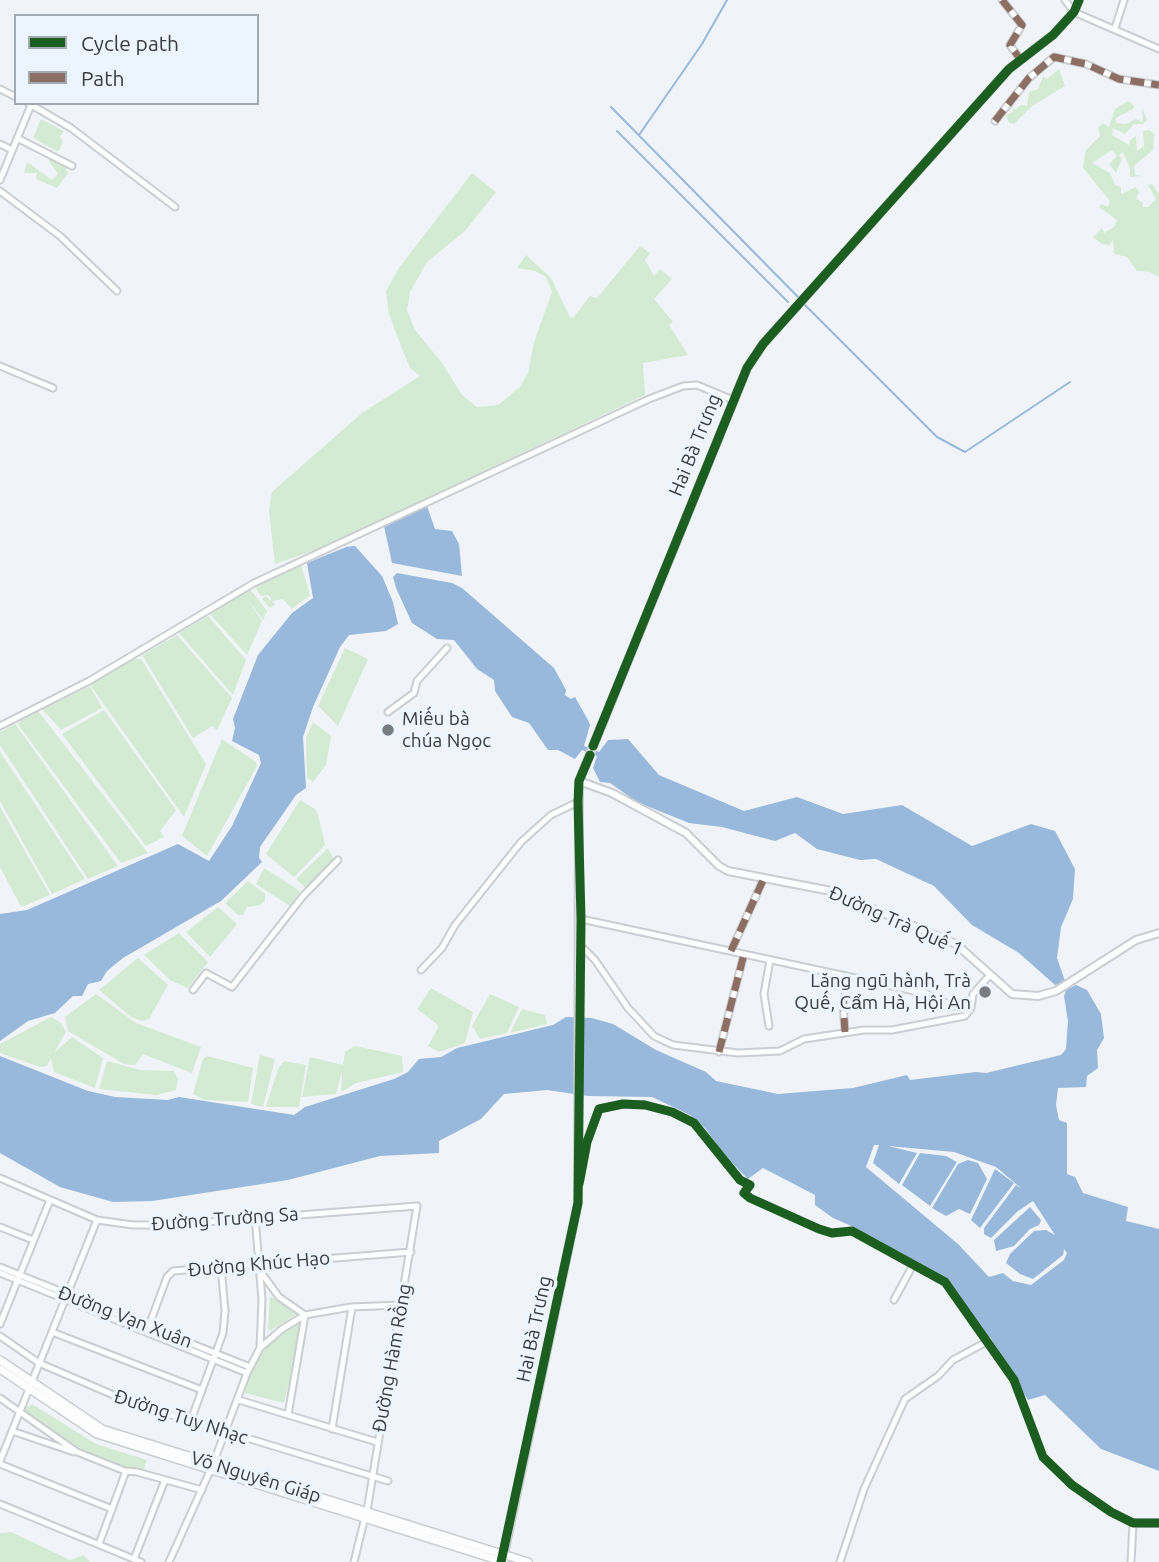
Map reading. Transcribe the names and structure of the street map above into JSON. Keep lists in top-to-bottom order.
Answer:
{
  "streets": {
    "main road": ["Võ Nguyên Giáp"],
    "street": [
      "Hai Bà Trưng",
      "Đường Trà Quế 1",
      "Đường Trường Sa",
      "Đường Khúc Hạo",
      "Đường Vạn Xuân",
      "Đường Hàm Rồng",
      "Đường Tuy Nhạc"
    ]
  },
  "crossings": [
    ["Hai Bà Trưng", "Đường Trà Quế 1"],
    ["Hai Bà Trưng", "Võ Nguyên Giáp"],
    ["Đường Trường Sa", "Đường Hàm Rồng"],
    ["Đường Khúc Hạo", "Đường Vạn Xuân"],
    ["Đường Khúc Hạo", "Đường Hàm Rồng"],
    ["Đường Hàm Rồng", "Đường Tuy Nhạc"],
    ["Đường Hàm Rồng", "Võ Nguyên Giáp"]
  ],
  "places": ["Miếu bà chúa Ngọc", "Lăng ngũ hành, Trà Quế, Cẩm Hà, Hội An"],
  "legend": ["Cycle path", "Path"]
}
